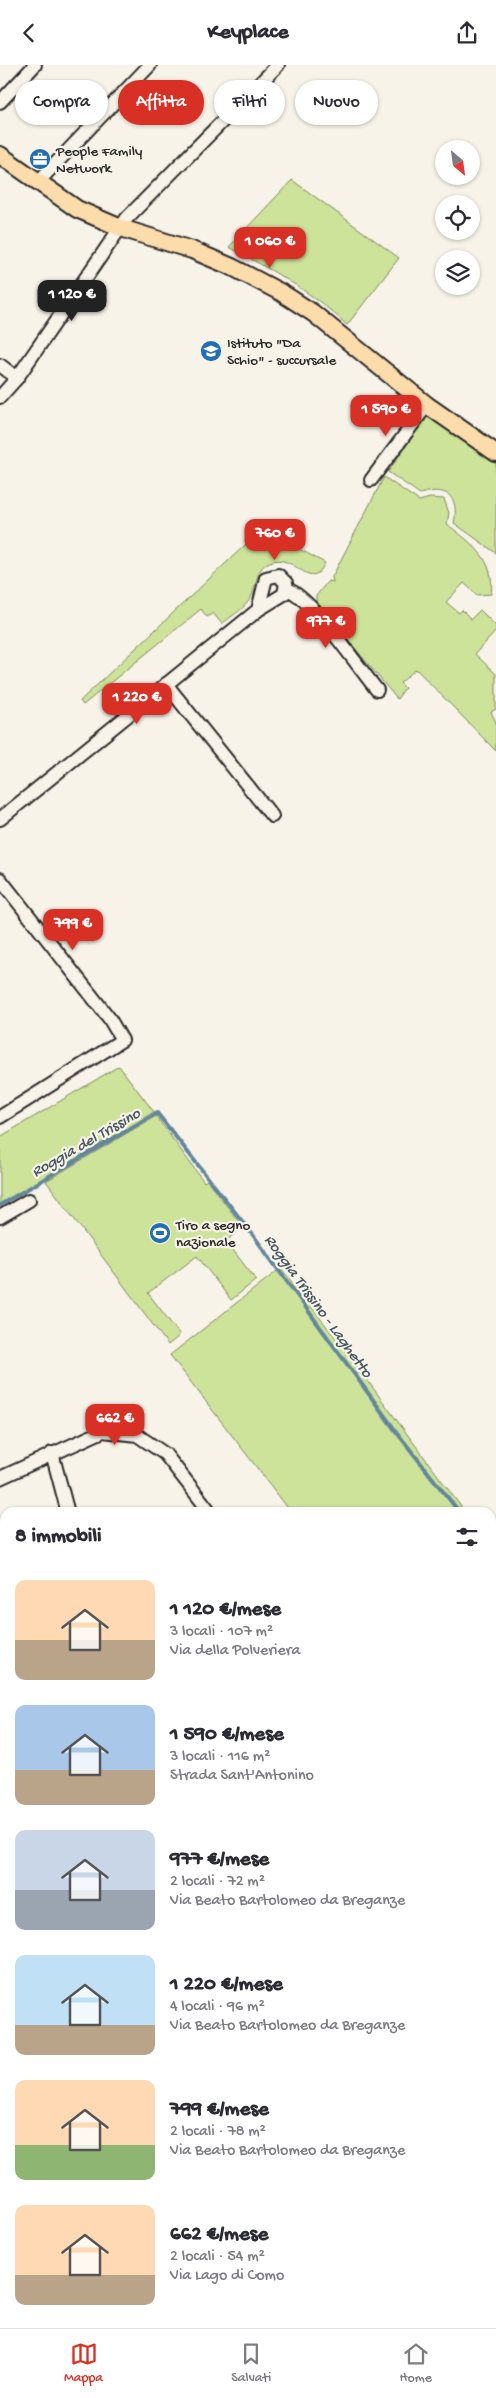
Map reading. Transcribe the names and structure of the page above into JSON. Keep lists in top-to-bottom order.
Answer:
{
  "water": ["Roggia del Trissino", "Roggia Trissino - Laghetto"],
  "places": {
    "office": ["People Family Network"],
    "school or university": ["Istituto \"Da Schio\" - succursale"],
    "sports": ["Tiro a segno nazionale"]
  },
  "north": "bottom right",
  "page": {
    "header": "Keyplace",
    "chip": [
      "Compra",
      "Affitta",
      "Filtri",
      "Nuovo"
    ],
    "price": [
      "1 060 €",
      "1 120 €",
      "1 590 €",
      "760 €",
      "977 €",
      "1 220 €",
      "799 €",
      "662 €"
    ],
    "heading": "8 immobili",
    "list": [
      {
        "name": "1 120 €/mese",
        "note": "3 locali · 107 m² · Via della Polveriera"
      },
      {
        "name": "1 590 €/mese",
        "note": "3 locali · 116 m² · Strada Sant'Antonino"
      },
      {
        "name": "977 €/mese",
        "note": "2 locali · 72 m² · Via Beato Bartolomeo da Breganze"
      },
      {
        "name": "1 220 €/mese",
        "note": "4 locali · 96 m² · Via Beato Bartolomeo da Breganze"
      },
      {
        "name": "799 €/mese",
        "note": "2 locali · 78 m² · Via Beato Bartolomeo da Breganze"
      },
      {
        "name": "662 €/mese",
        "note": "2 locali · 54 m² · Via Lago di Como"
      }
    ],
    "tabs": ["Mappa", "Salvati", "Home"]
  }
}
